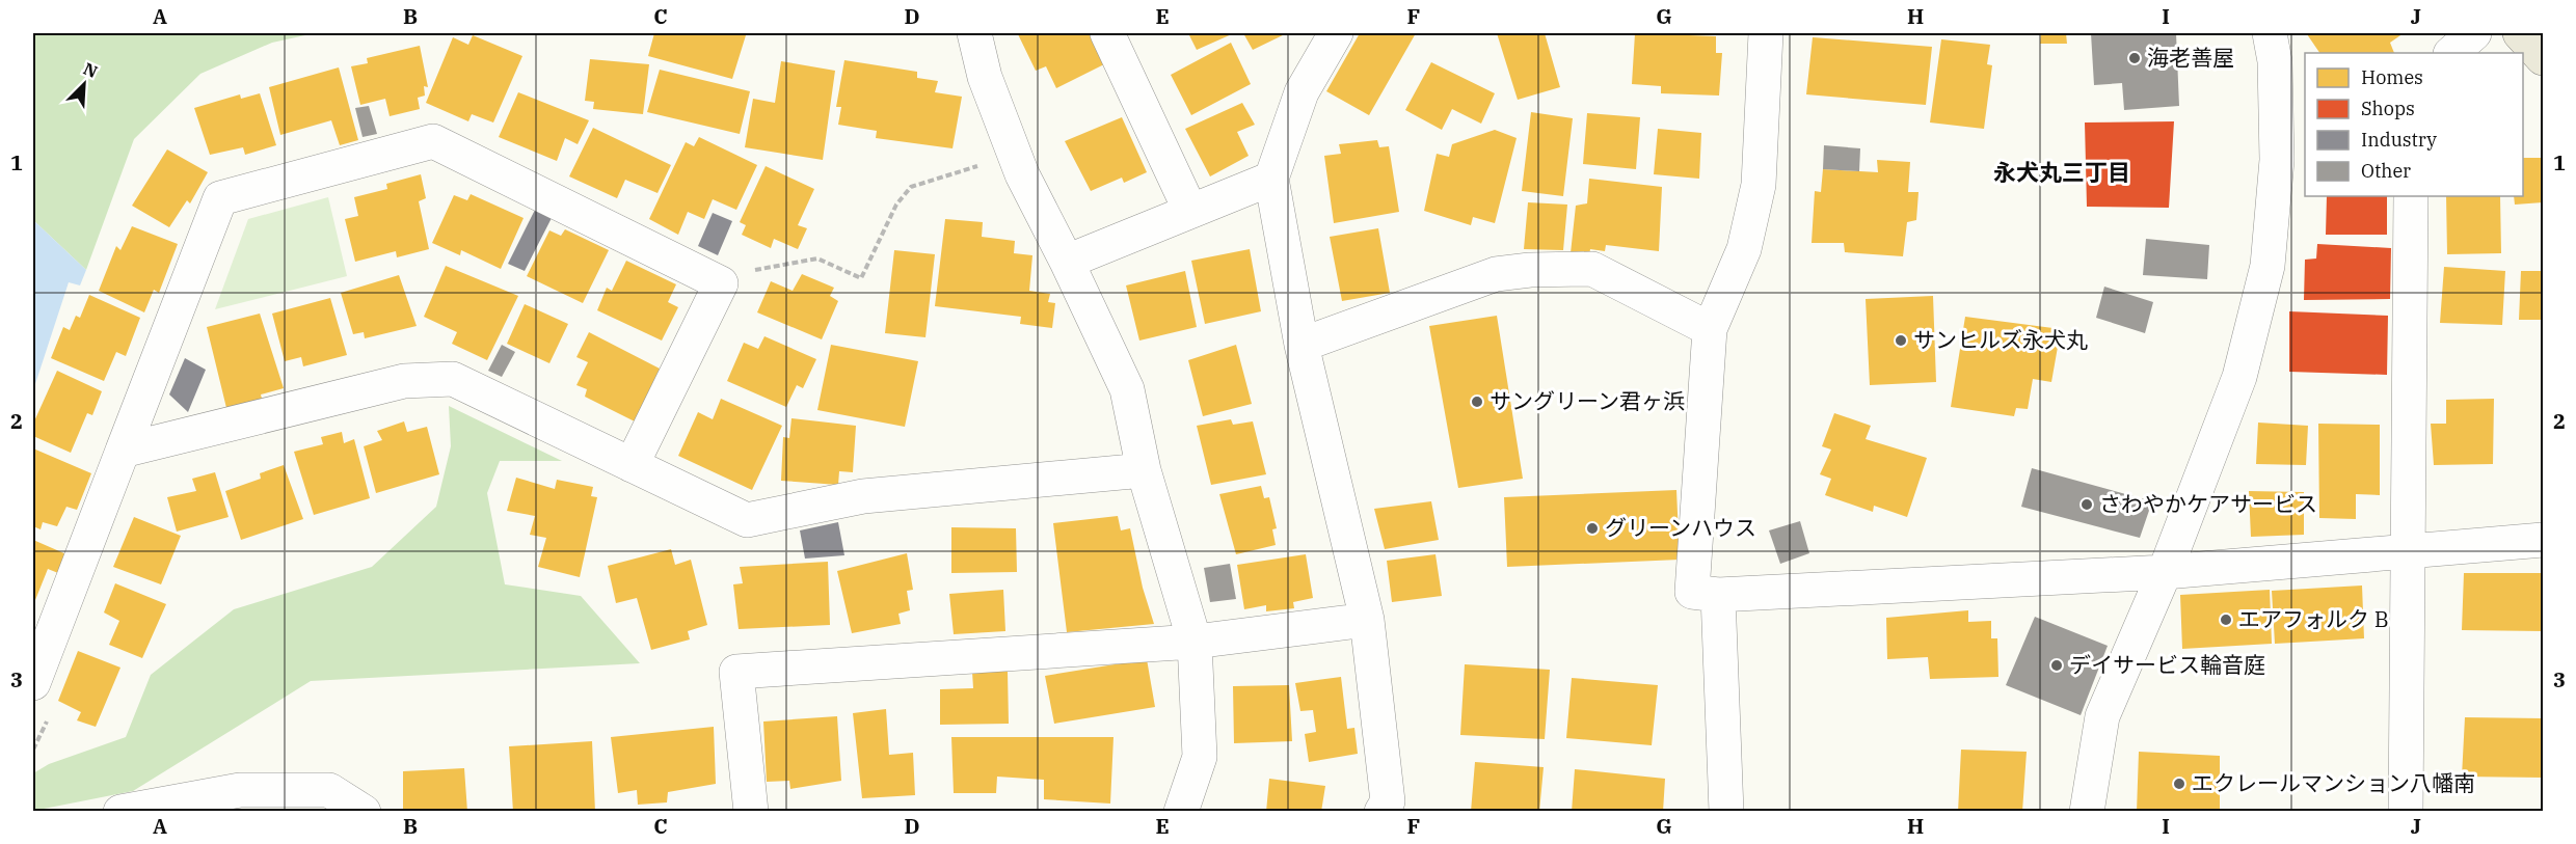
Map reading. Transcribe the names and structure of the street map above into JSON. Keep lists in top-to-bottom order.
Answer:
{
  "districts": ["永犬丸三丁目"],
  "places": [
    "海老善屋",
    "サンヒルズ永犬丸",
    "サングリーン君ヶ浜",
    "さわやかケアサービス",
    "グリーンハウス",
    "エアフォルク B",
    "デイサービス輪音庭",
    "エクレールマンション八幡南"
  ],
  "legend": [
    "Homes",
    "Shops",
    "Industry",
    "Other"
  ],
  "north": "top right",
  "grid": {
    "columns": [
      "A",
      "B",
      "C",
      "D",
      "E",
      "F",
      "G",
      "H",
      "I",
      "J"
    ],
    "rows": ["1", "2", "3"]
  }
}
